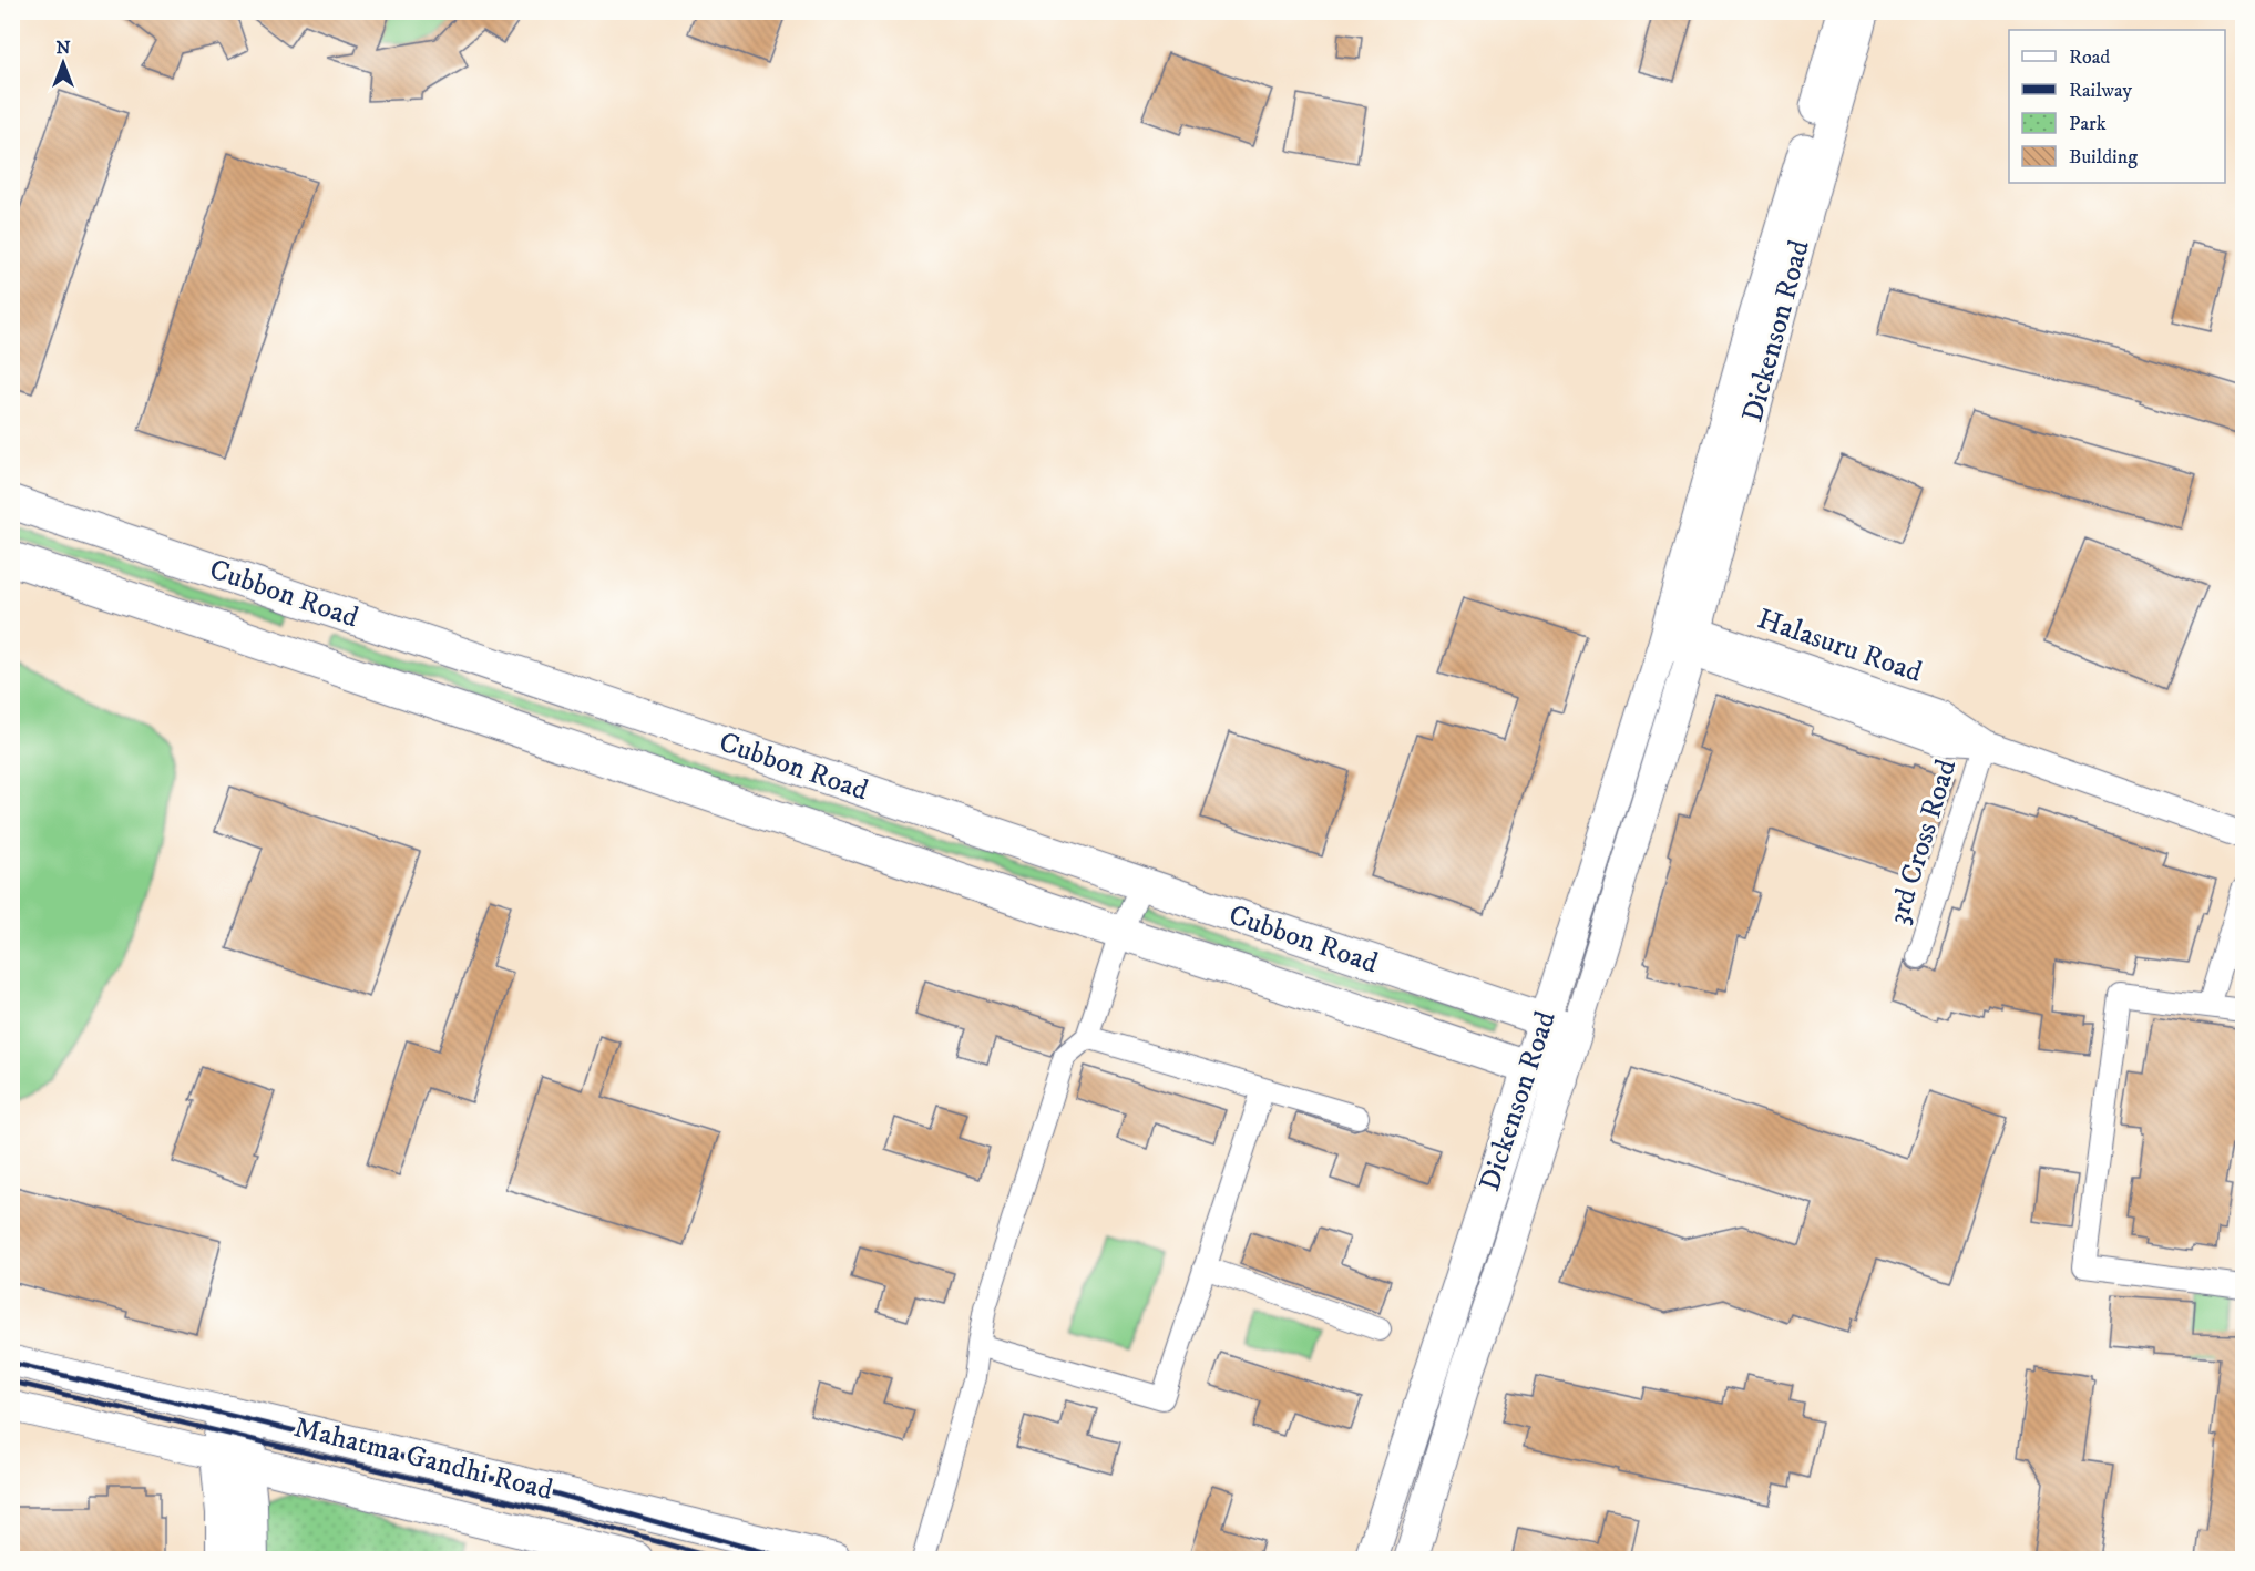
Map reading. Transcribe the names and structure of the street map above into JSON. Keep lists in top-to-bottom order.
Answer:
{
  "streets": {
    "main road": ["Dickenson Road", "Cubbon Road", "Mahatma Gandhi Road"],
    "street": ["Halasuru Road", "3rd Cross Road"]
  },
  "crossings": [
    ["Dickenson Road", "Cubbon Road"],
    ["Dickenson Road", "Halasuru Road"],
    ["Halasuru Road", "3rd Cross Road"]
  ],
  "legend": [
    "Road",
    "Railway",
    "Park",
    "Building"
  ],
  "north": "top"
}
